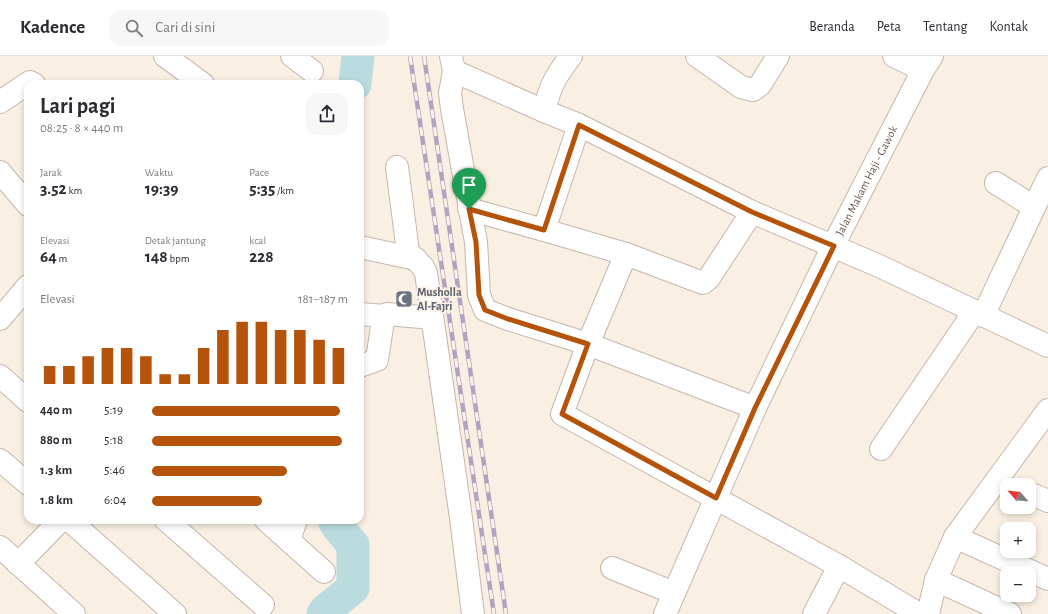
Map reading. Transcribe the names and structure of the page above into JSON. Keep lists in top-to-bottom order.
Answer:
{
  "streets": {
    "street": ["Jalan Makam Haji - Gawok"]
  },
  "places": {
    "mosque": ["Musholla Al-Fajri"]
  },
  "north": "top left",
  "page": {
    "header": "Kadence",
    "search": "Cari di sini",
    "nav": [
      "Beranda",
      "Peta",
      "Tentang",
      "Kontak"
    ],
    "heading": ["Lari pagi", "08:25 · 8 × 440 m"],
    "stats": [
      ["Jarak", "3.52 km"],
      ["Waktu", "19:39"],
      ["Pace", "5:35 /km"],
      ["Elevasi", "64 m"],
      ["Detak jantung", "148 bpm"],
      ["kcal", "228"]
    ],
    "chart": ["Elevasi", "181–187 m"],
    "list": [
      {
        "name": "440 m",
        "note": "5:19"
      },
      {
        "name": "880 m",
        "note": "5:18"
      },
      {
        "name": "1.3 km",
        "note": "5:46"
      },
      {
        "name": "1.8 km",
        "note": "6:04"
      }
    ],
    "map_buttons": ["+", "−"]
  }
}
